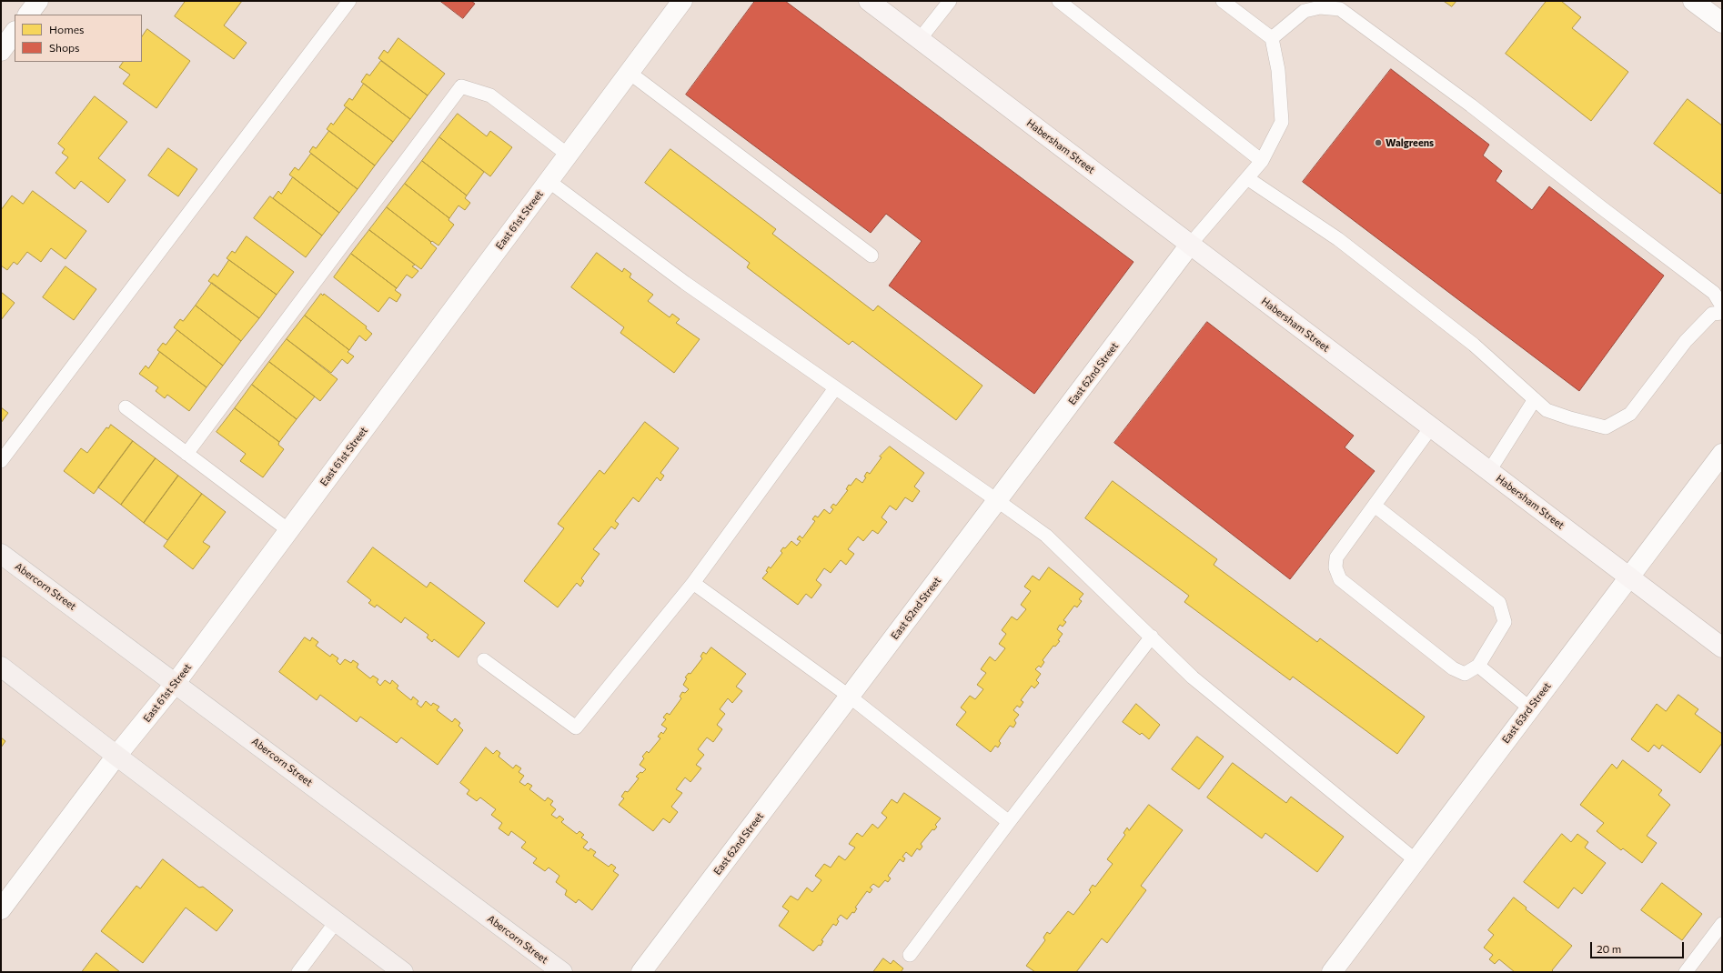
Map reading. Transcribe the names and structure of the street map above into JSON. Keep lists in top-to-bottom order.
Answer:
{
  "streets": {
    "main road": ["Abercorn Street"],
    "street": [
      "Habersham Street",
      "East 61st Street",
      "East 62nd Street",
      "East 63rd Street"
    ]
  },
  "crossings": [
    ["Habersham Street", "East 62nd Street"],
    ["Habersham Street", "East 63rd Street"],
    ["East 61st Street", "Abercorn Street"]
  ],
  "places": ["Walgreens"],
  "legend": ["Homes", "Shops"],
  "scale_bar": "20 m"
}
